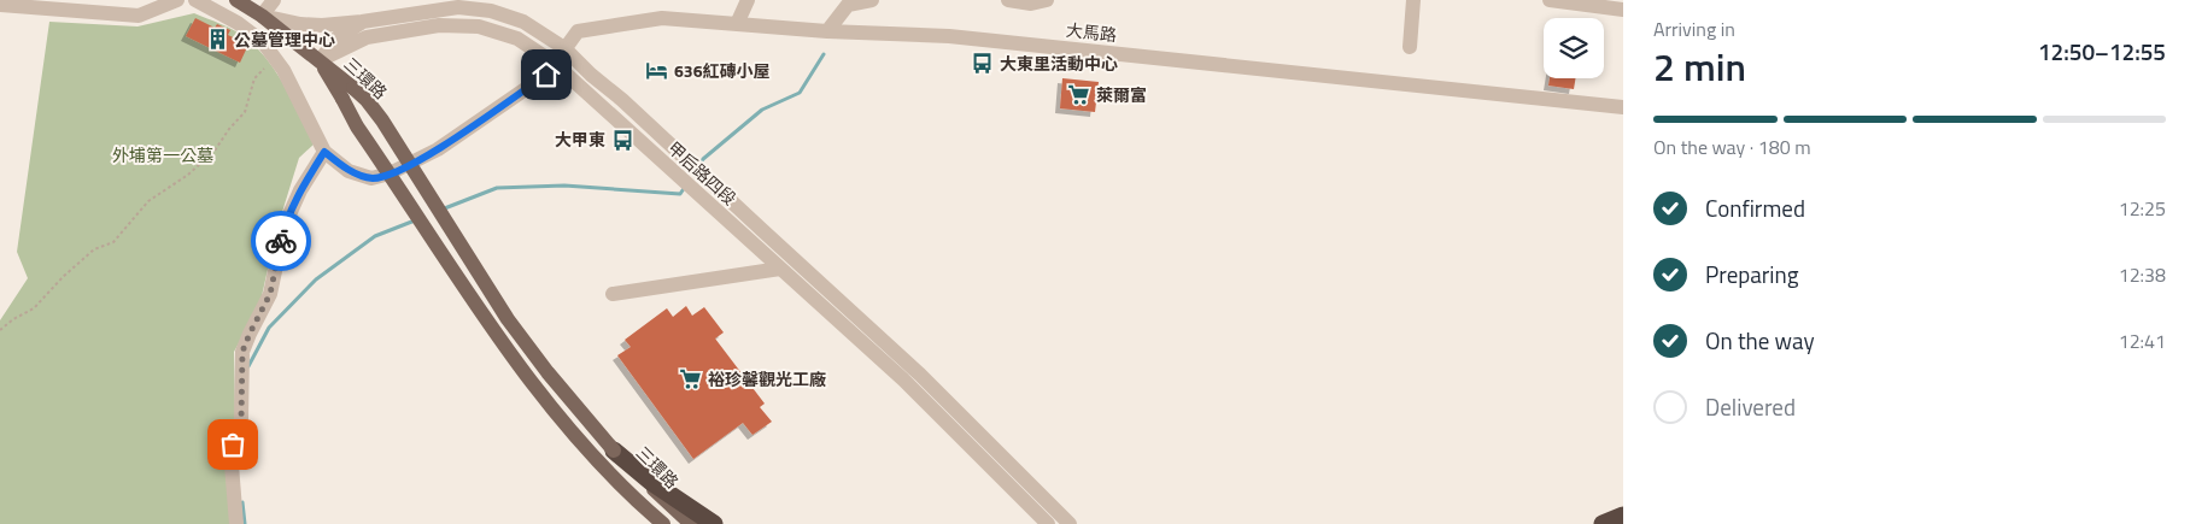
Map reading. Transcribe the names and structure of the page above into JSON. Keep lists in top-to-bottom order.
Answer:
{
  "streets": {
    "main road": ["三環路"],
    "street": ["大馬路", "甲后路四段"]
  },
  "crossings": [
    ["大馬路", "甲后路四段"],
    ["三環路", "甲后路四段"]
  ],
  "parks": ["外埔第一公墓"],
  "places": {
    "building": ["公墓管理中心"],
    "bus stop": ["大東里活動中心", "大甲東"],
    "hotel": ["636紅磚小屋"],
    "supermarket": ["萊爾富", "裕珍馨觀光工廠"]
  },
  "page": {
    "heading": ["2 min", "Arriving in", "12:50–12:55"],
    "bar": "On the way · 180 m",
    "list": [
      ["Confirmed", "12:25"],
      ["Preparing", "12:38"],
      ["On the way", "12:41"],
      "Delivered"
    ]
  }
}
